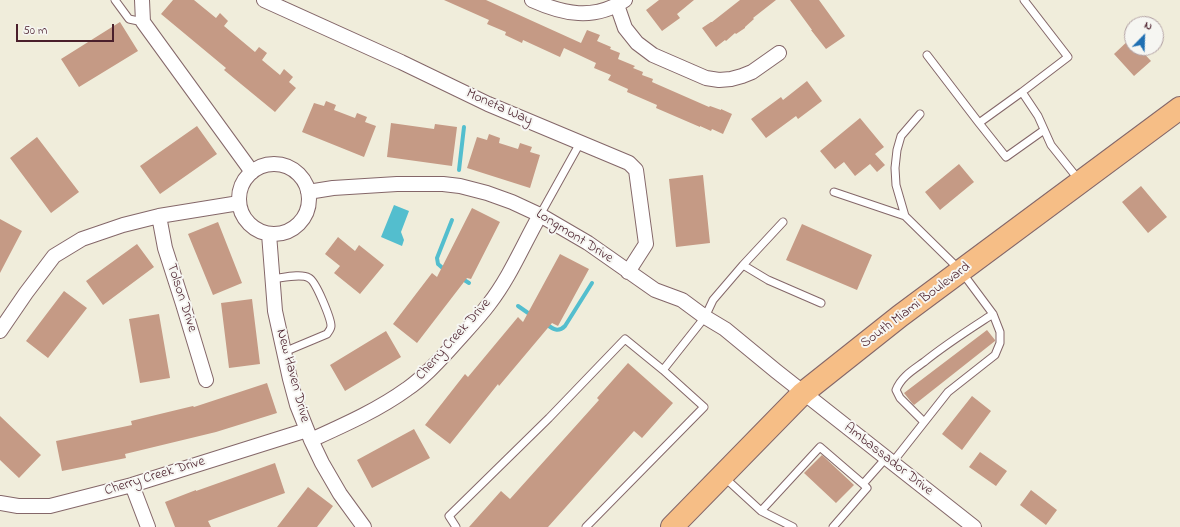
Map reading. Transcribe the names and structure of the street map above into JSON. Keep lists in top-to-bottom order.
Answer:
{
  "streets": {
    "main road": ["South Miami Boulevard"],
    "street": [
      "Moneta Way",
      "Longmont Drive",
      "Tolson Drive",
      "Cherry Creek Drive",
      "New Haven Drive",
      "Ambassador Drive"
    ]
  },
  "crossings": [
    ["Moneta Way", "Longmont Drive"],
    ["Longmont Drive", "South Miami Boulevard"],
    ["Longmont Drive", "Cherry Creek Drive"],
    ["Longmont Drive", "New Haven Drive"],
    ["Longmont Drive", "Ambassador Drive"],
    ["South Miami Boulevard", "Ambassador Drive"],
    ["Cherry Creek Drive", "New Haven Drive"]
  ],
  "scale_bar": "50 m",
  "north": "top right"
}
